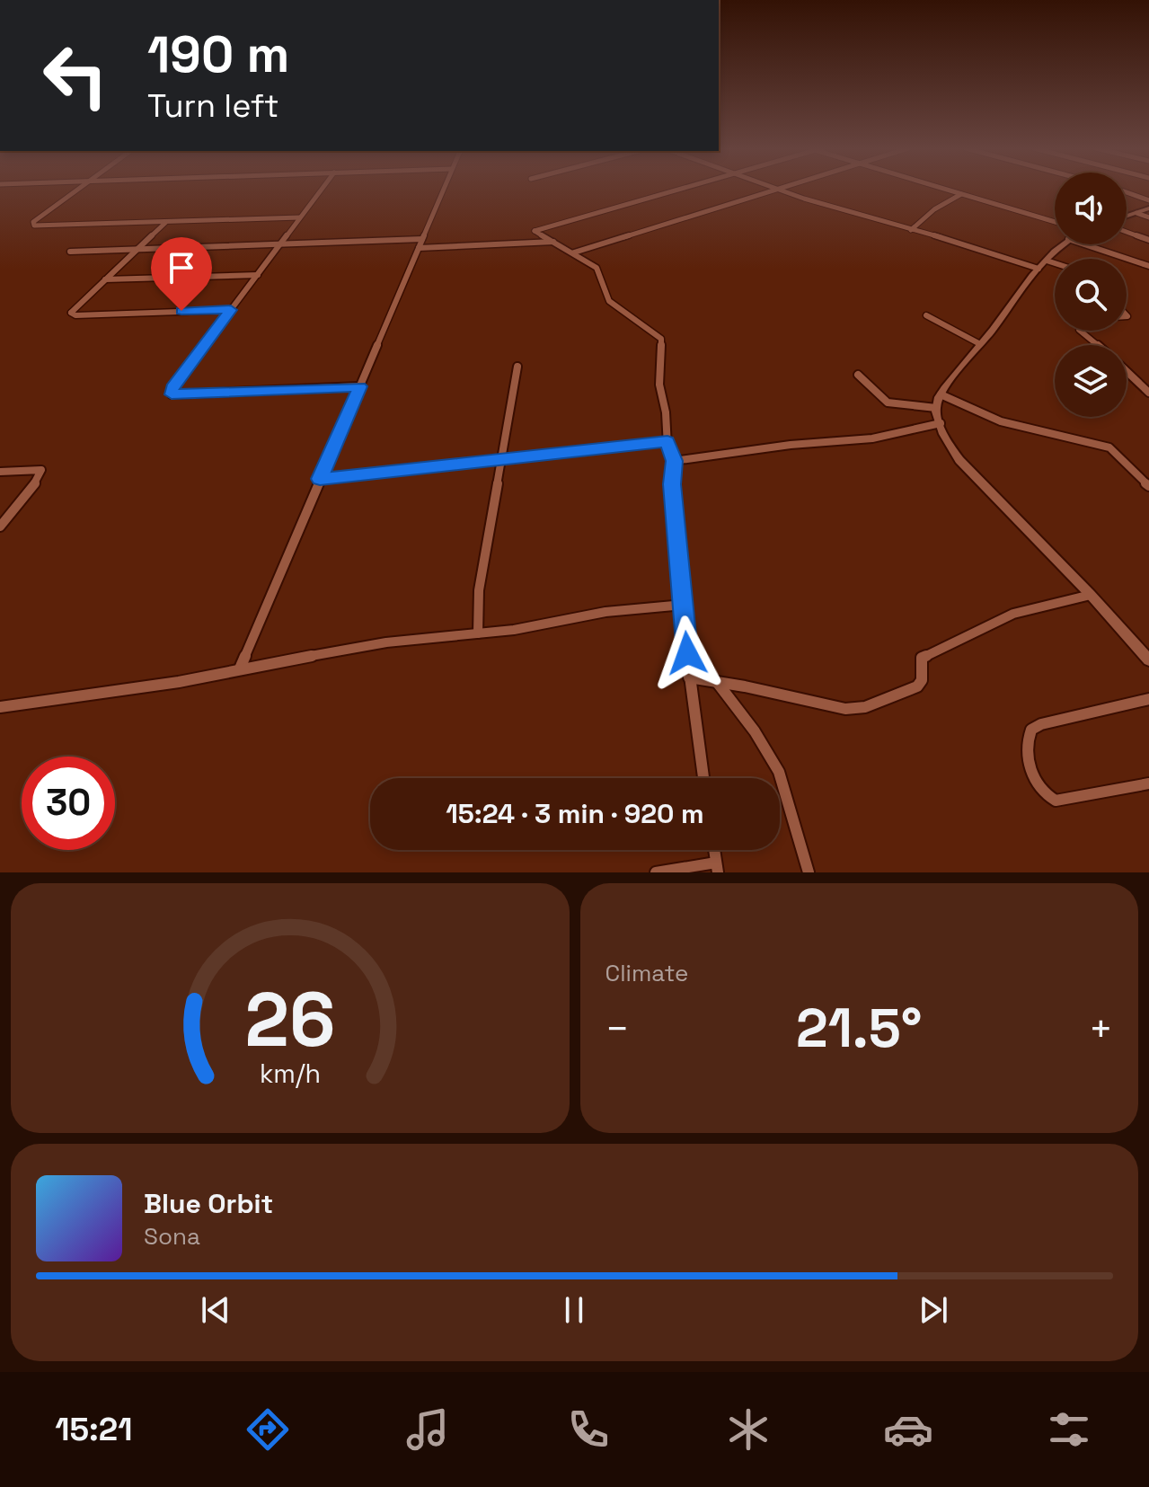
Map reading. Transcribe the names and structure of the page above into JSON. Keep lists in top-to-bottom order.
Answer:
{
  "page": {
    "turn": ["190 m", "Turn left"],
    "limit": "30",
    "trip": "15:24 · 3 min · 920 m",
    "tile": "Climate",
    "heat": ["−", "21.5°", "+"],
    "song": ["Blue Orbit", "Sona"],
    "tabs": "15:21",
    "gauge": ["26", "km/h"]
  }
}
